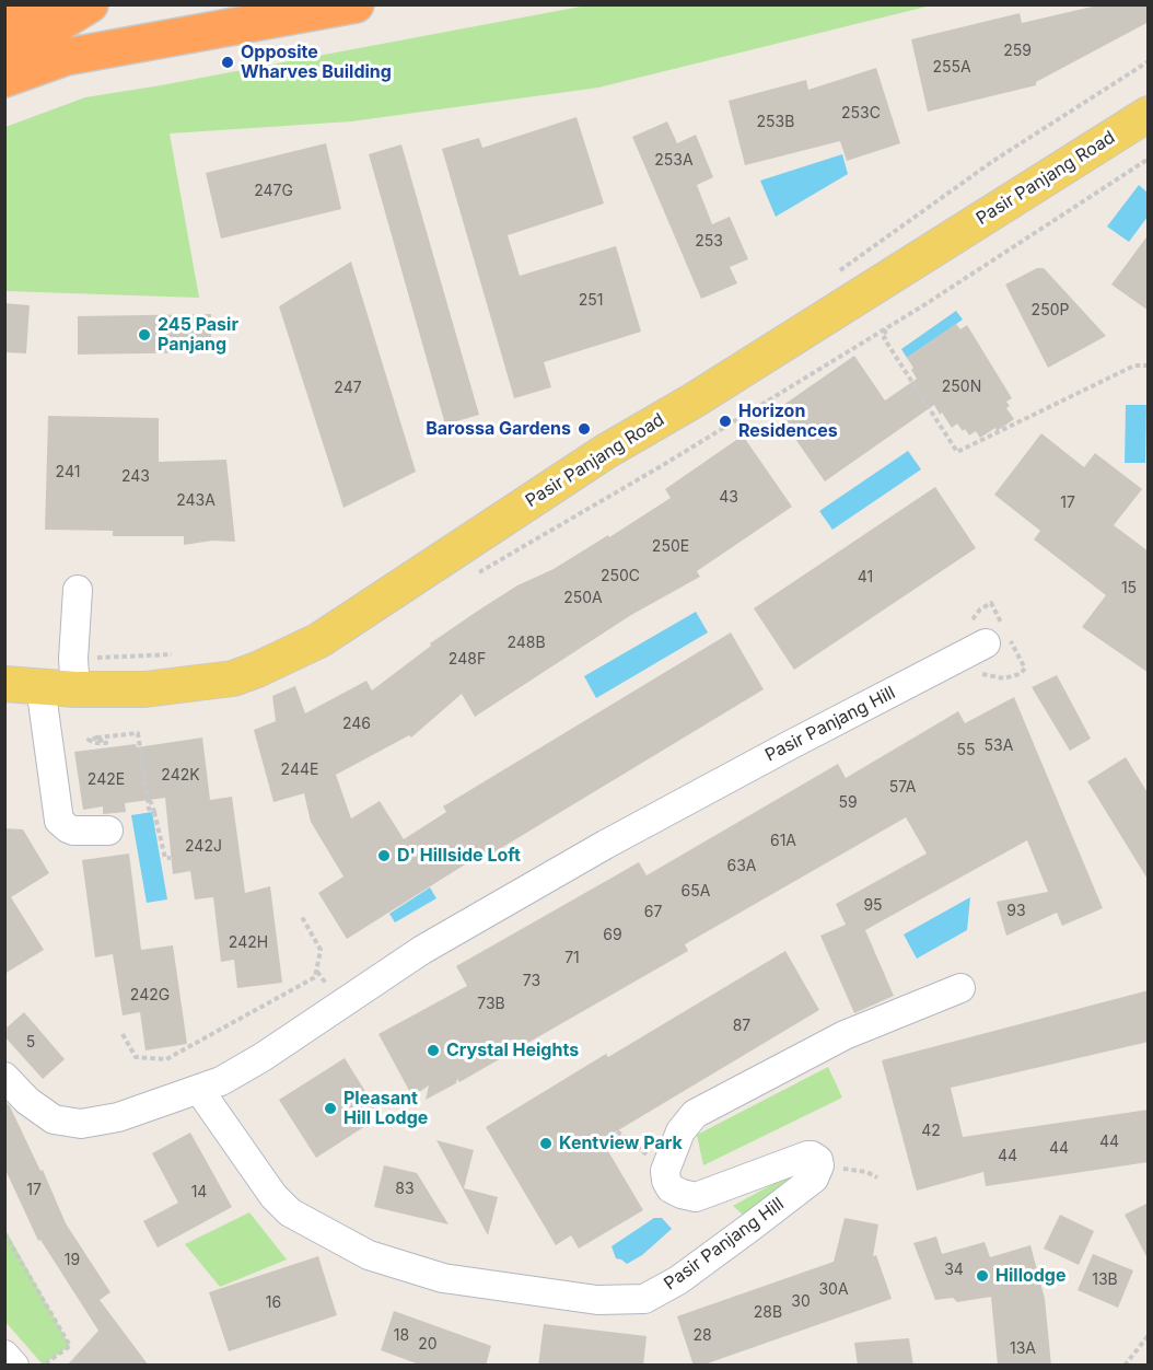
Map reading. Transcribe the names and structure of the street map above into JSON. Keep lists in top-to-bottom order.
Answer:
{
  "streets": {
    "main road": ["Pasir Panjang Road"],
    "street": ["Pasir Panjang Hill"]
  },
  "places": [
    "Opposite Wharves Building",
    "245 Pasir Panjang",
    "Horizon Residences",
    "Barossa Gardens",
    "D' Hillside Loft",
    "Crystal Heights",
    "Pleasant Hill Lodge",
    "Kentview Park",
    "Hillodge"
  ],
  "house_numbers": [
    "259",
    "255A",
    "253C",
    "253B",
    "253A",
    "247G",
    "253",
    "251",
    "250P",
    "250N",
    "247",
    "241",
    "243",
    "43",
    "243A",
    "17",
    "250E",
    "250C",
    "41",
    "15",
    "250A",
    "248B",
    "248F",
    "246",
    "53A",
    "55",
    "244E",
    "242K",
    "242E",
    "57A",
    "59",
    "61A",
    "242J",
    "63A",
    "65A",
    "95",
    "93",
    "67",
    "69",
    "242H",
    "71",
    "73",
    "242G",
    "73B",
    "87",
    "5",
    "42",
    "44",
    "44",
    "44",
    "83",
    "17",
    "14",
    "19",
    "34",
    "13B",
    "30A",
    "30",
    "16",
    "28B",
    "18",
    "28",
    "20",
    "13A"
  ]
}
